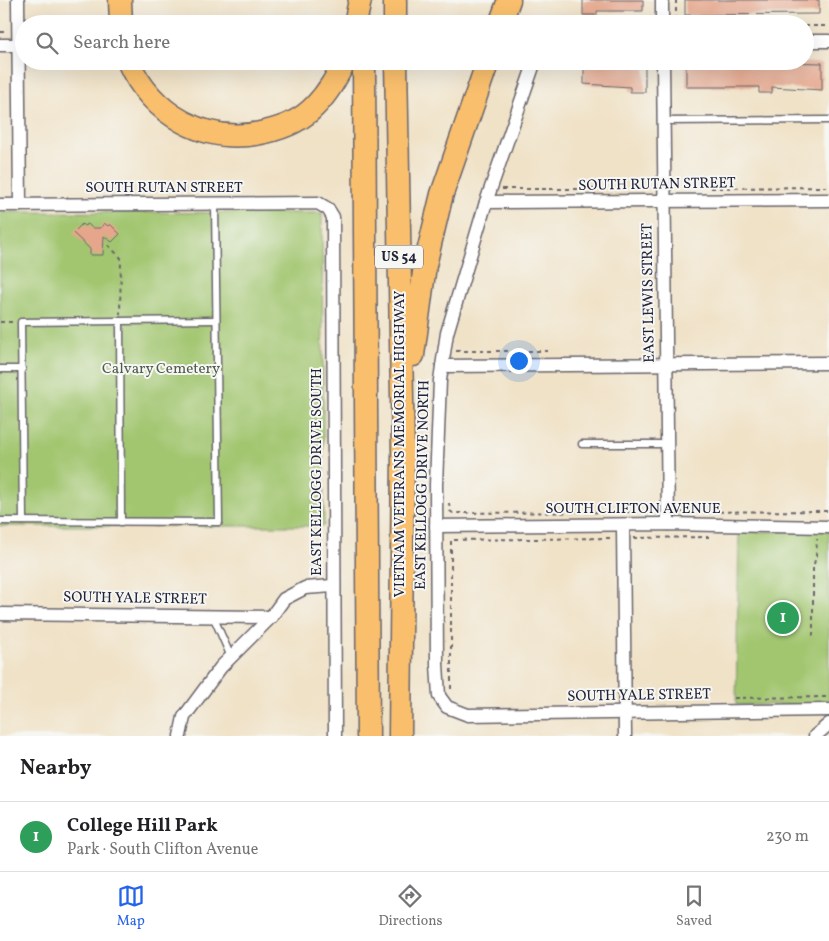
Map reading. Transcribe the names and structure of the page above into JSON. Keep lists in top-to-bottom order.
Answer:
{
  "streets": {
    "highway": ["US 54", "VIETNAM VETERANS MEMORIAL HIGHWAY"],
    "street": [
      "SOUTH RUTAN STREET",
      "EAST LEWIS STREET",
      "EAST KELLOGG DRIVE SOUTH",
      "EAST KELLOGG DRIVE NORTH",
      "SOUTH CLIFTON AVENUE",
      "SOUTH YALE STREET"
    ]
  },
  "crossings": [
    ["SOUTH RUTAN STREET", "EAST LEWIS STREET"],
    ["SOUTH RUTAN STREET", "EAST KELLOGG DRIVE SOUTH"],
    ["SOUTH RUTAN STREET", "EAST KELLOGG DRIVE NORTH"],
    ["EAST LEWIS STREET", "SOUTH CLIFTON AVENUE"],
    ["EAST KELLOGG DRIVE NORTH", "SOUTH CLIFTON AVENUE"],
    ["EAST KELLOGG DRIVE NORTH", "SOUTH YALE STREET"]
  ],
  "parks": ["Calvary Cemetery"],
  "page": {
    "search": "Search here",
    "pins": "1",
    "heading": "Nearby",
    "list": [
      {
        "mark": "1",
        "name": "College Hill Park",
        "note": "Park · South Clifton Avenue",
        "value": "230 m"
      }
    ],
    "nav": ["Map", "Directions", "Saved"]
  }
}
